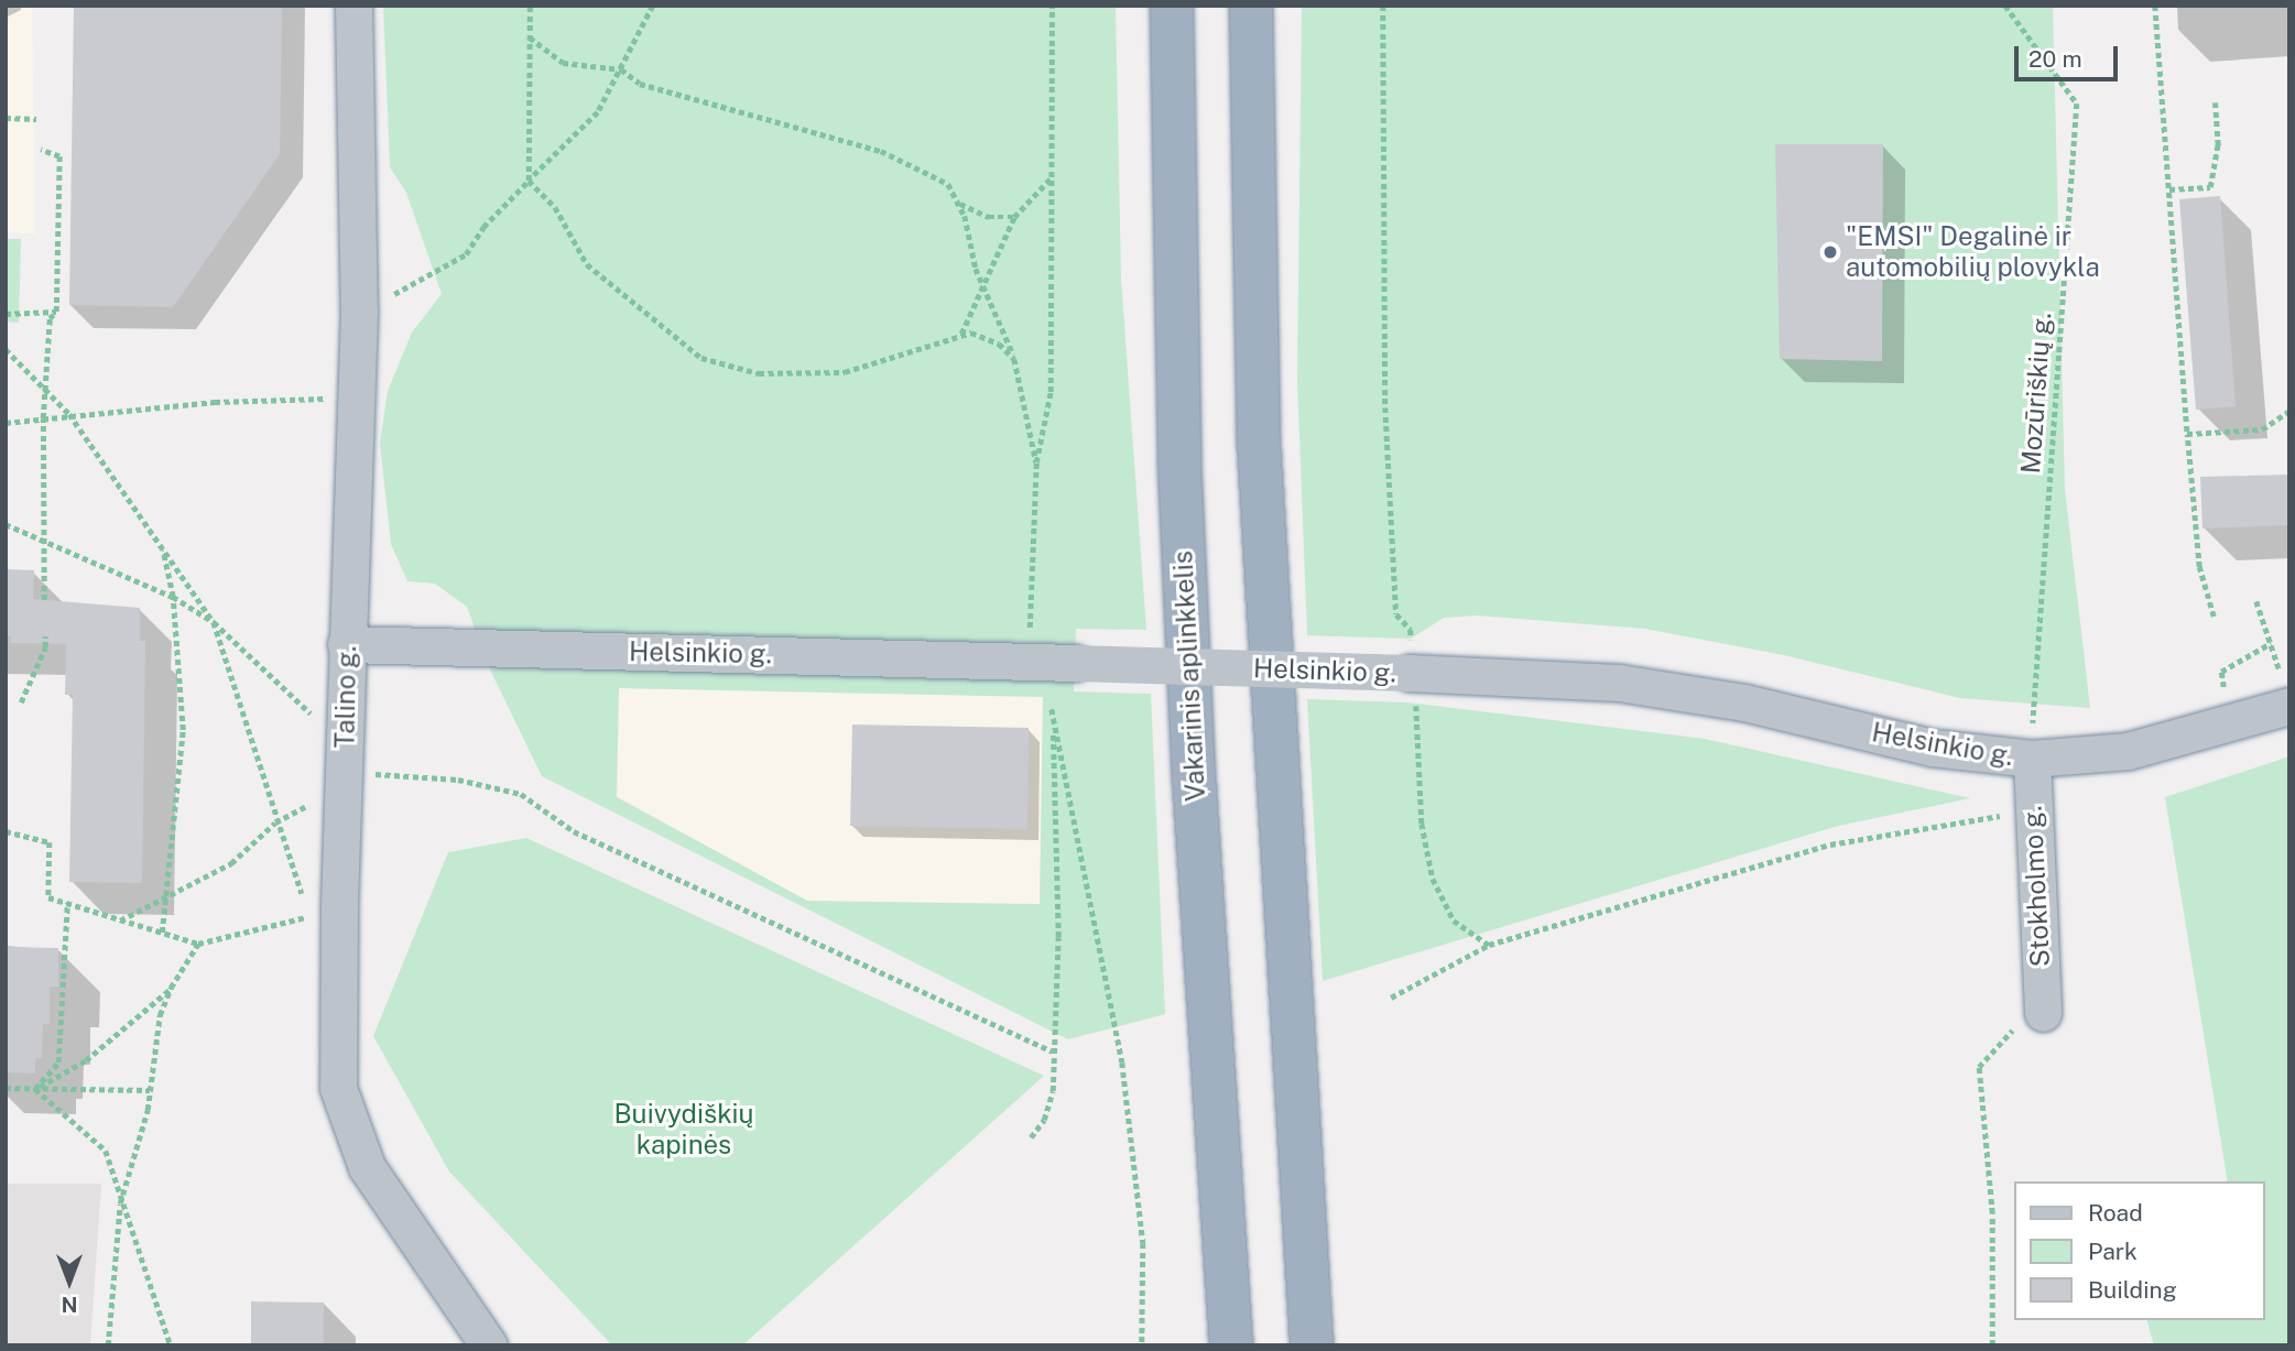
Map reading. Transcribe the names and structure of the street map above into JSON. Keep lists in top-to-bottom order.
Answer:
{
  "streets": {
    "highway": ["Vakarinis aplinkkelis"],
    "street": ["Helsinkio g.", "Talino g.", "Stokholmo g."],
    "path": ["Mozūriškių g."]
  },
  "crossings": [
    ["Mozūriškių g.", "Helsinkio g."],
    ["Mozūriškių g.", "Stokholmo g."],
    ["Helsinkio g.", "Talino g."],
    ["Helsinkio g.", "Stokholmo g."]
  ],
  "parks": ["Buivydiškių kapinės"],
  "places": ["\"EMSI\" Degalinė ir automobilių plovykla"],
  "legend": ["Road", "Park", "Building"],
  "scale_bar": "20 m",
  "north": "bottom"
}
